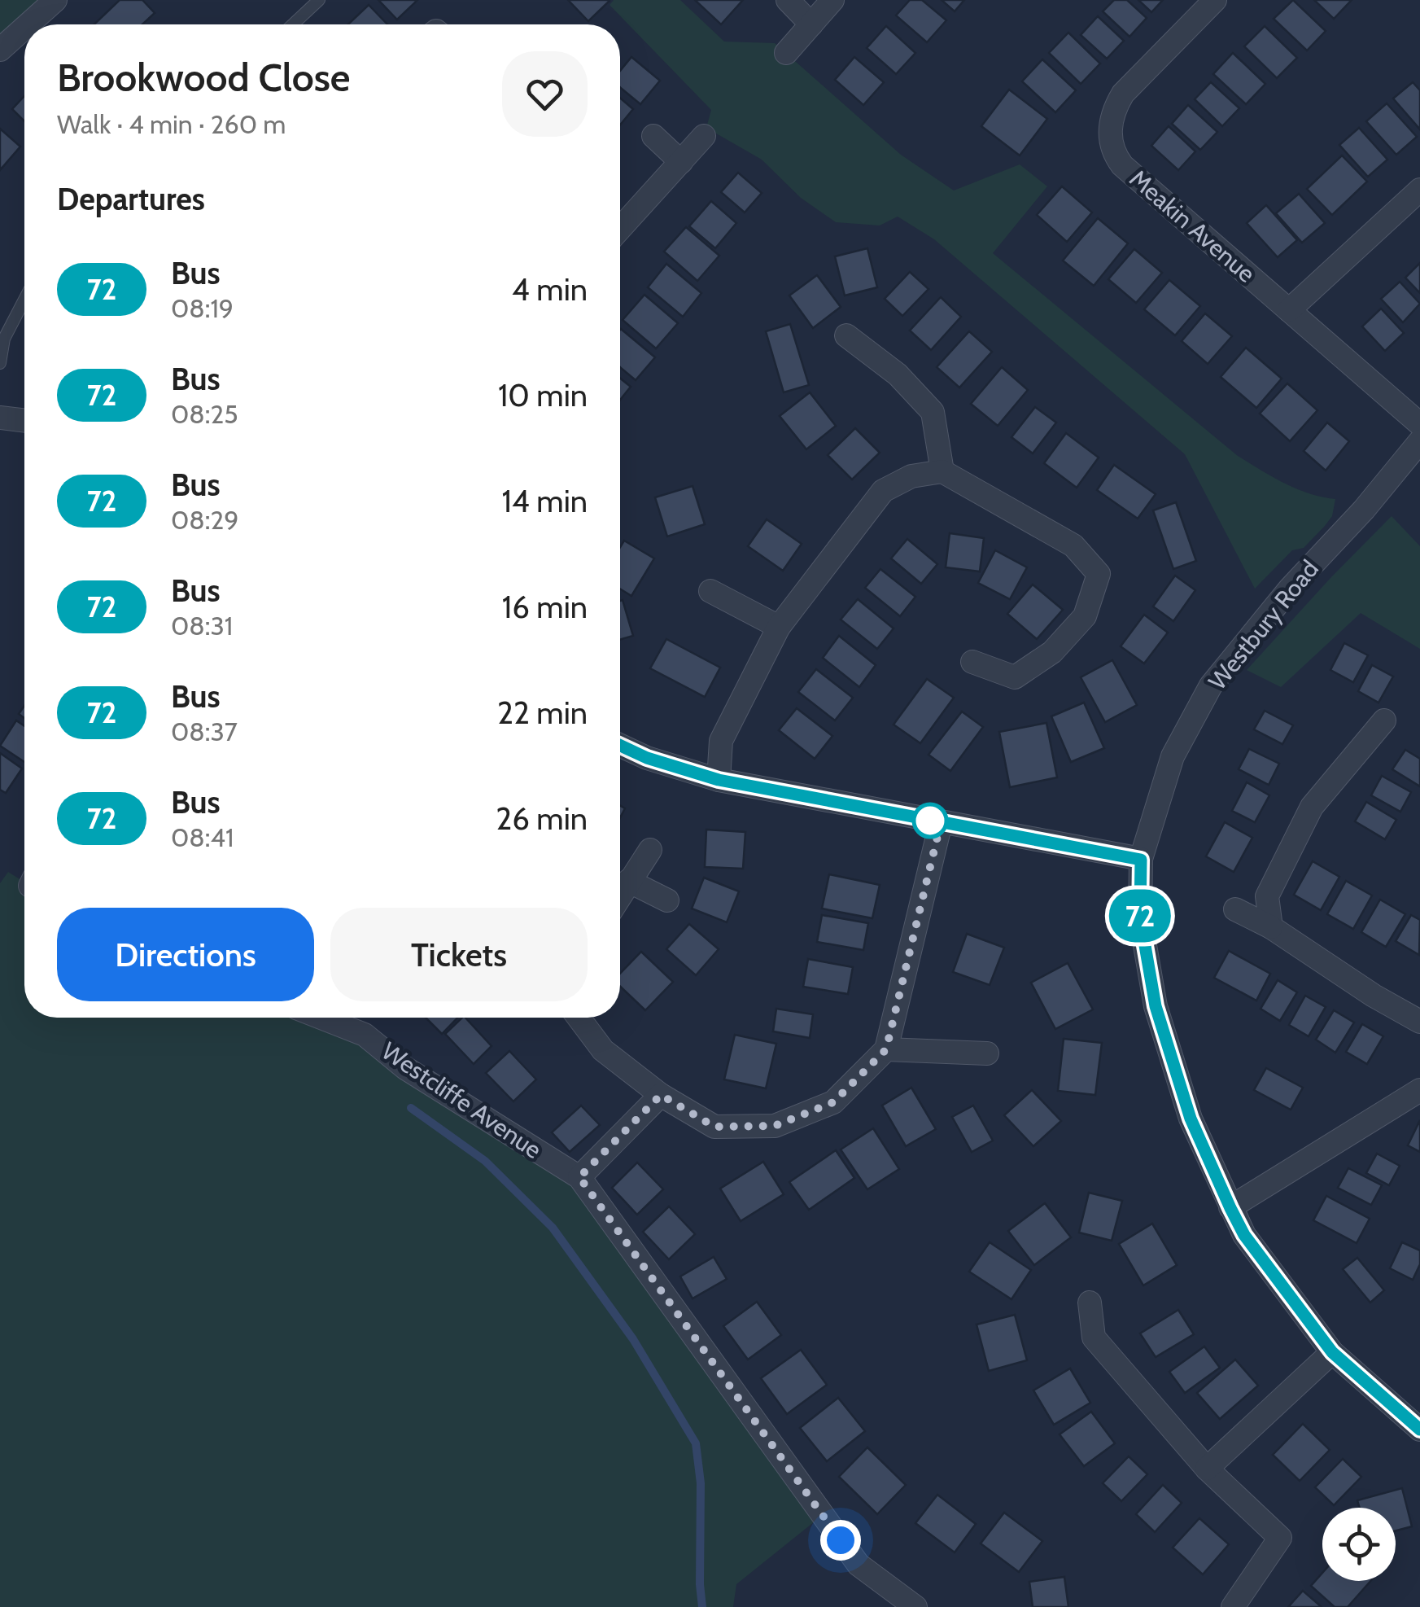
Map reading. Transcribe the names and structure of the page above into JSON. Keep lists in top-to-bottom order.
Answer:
{
  "streets": {
    "street": ["Meakin Avenue", "Westbury Road", "Westcliffe Avenue"]
  },
  "lines": ["bus line 72"],
  "page": {
    "on_map": "72",
    "heading": [
      ["Brookwood Close", "Walk · 4 min · 260 m"],
      "Departures"
    ],
    "list": [
      {
        "mark": "72",
        "name": "Bus",
        "note": "08:19",
        "value": "4 min"
      },
      {
        "mark": "72",
        "name": "Bus",
        "note": "08:25",
        "value": "10 min"
      },
      {
        "mark": "72",
        "name": "Bus",
        "note": "08:29",
        "value": "14 min"
      },
      {
        "mark": "72",
        "name": "Bus",
        "note": "08:31",
        "value": "16 min"
      },
      {
        "mark": "72",
        "name": "Bus",
        "note": "08:37",
        "value": "22 min"
      },
      {
        "mark": "72",
        "name": "Bus",
        "note": "08:41",
        "value": "26 min"
      }
    ],
    "buttons": ["Directions", "Tickets"]
  }
}
